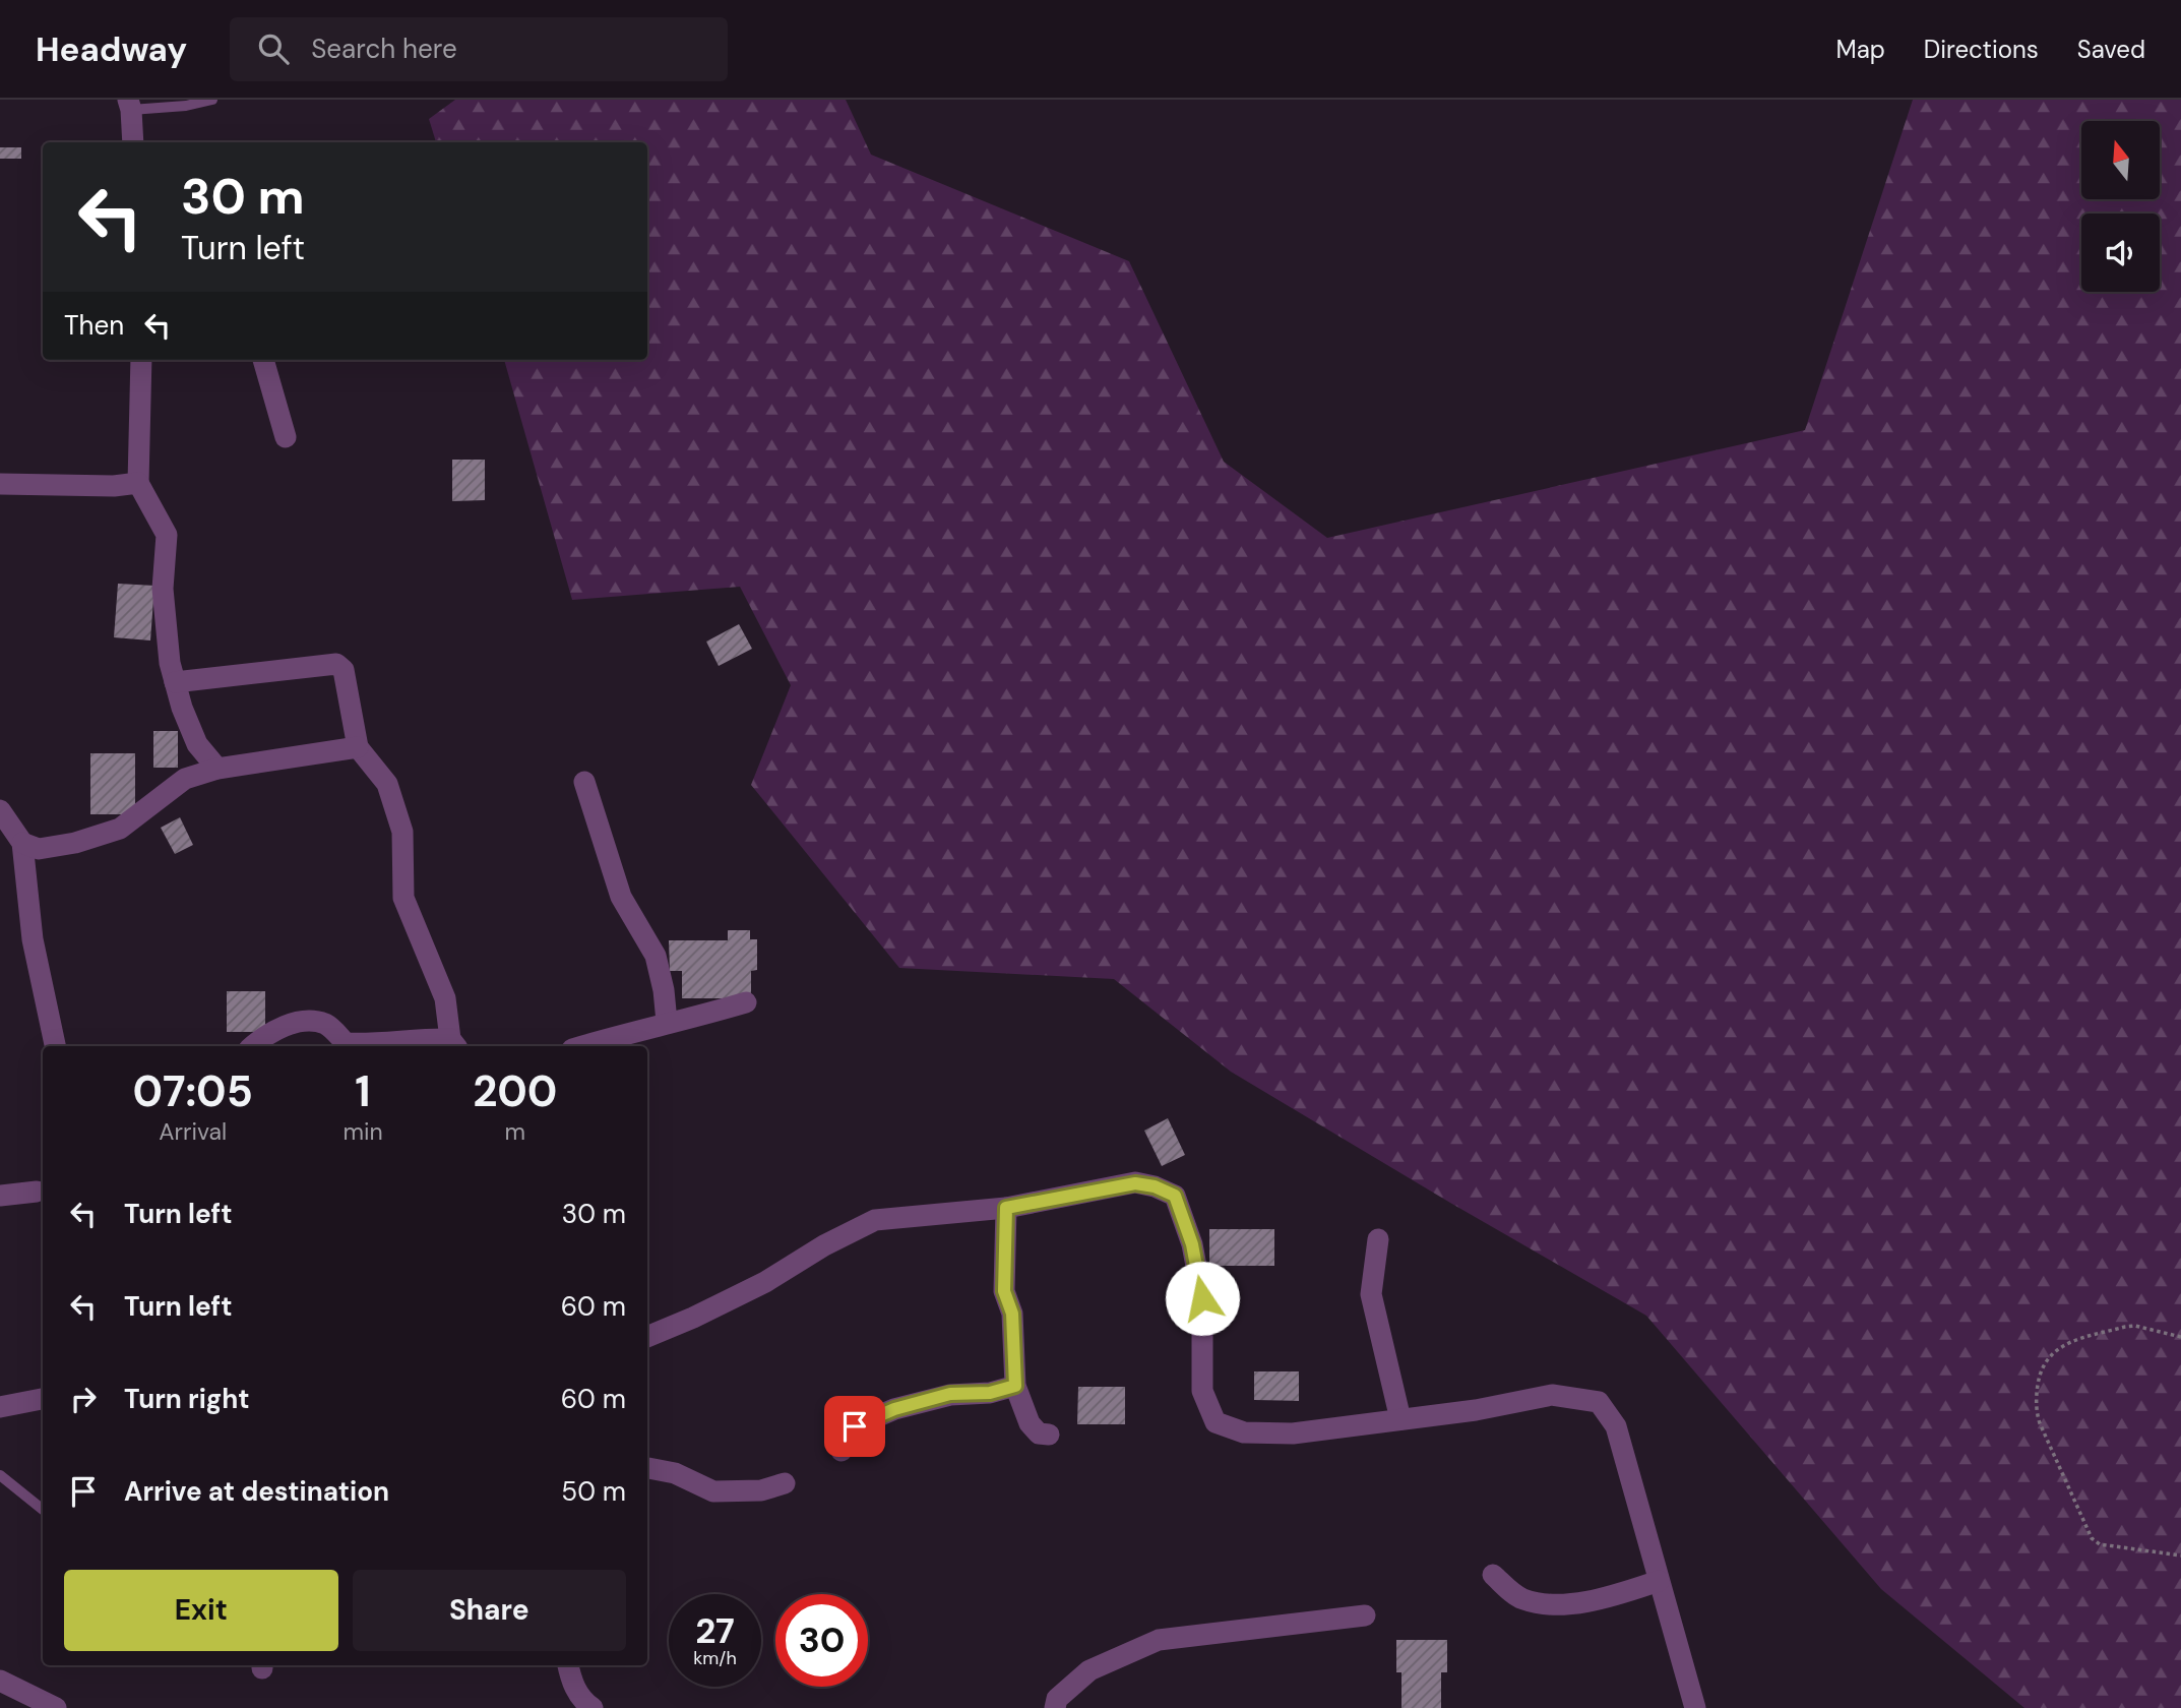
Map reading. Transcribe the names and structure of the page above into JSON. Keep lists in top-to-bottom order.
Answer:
{
  "north": "top",
  "page": {
    "header": "Headway",
    "search": "Search here",
    "nav": ["Map", "Directions", "Saved"],
    "turn": ["30 m", "Turn left"],
    "then": "Then",
    "eta": [
      "07:05",
      "Arrival",
      "1",
      "min",
      "200",
      "m"
    ],
    "list": [
      {
        "name": "Turn left",
        "value": "30 m"
      },
      {
        "name": "Turn left",
        "value": "60 m"
      },
      {
        "name": "Turn right",
        "value": "60 m"
      },
      {
        "name": "Arrive at destination",
        "value": "50 m"
      }
    ],
    "buttons": ["Exit", "Share"],
    "speed": "27 km/h",
    "limit": "30"
  }
}
